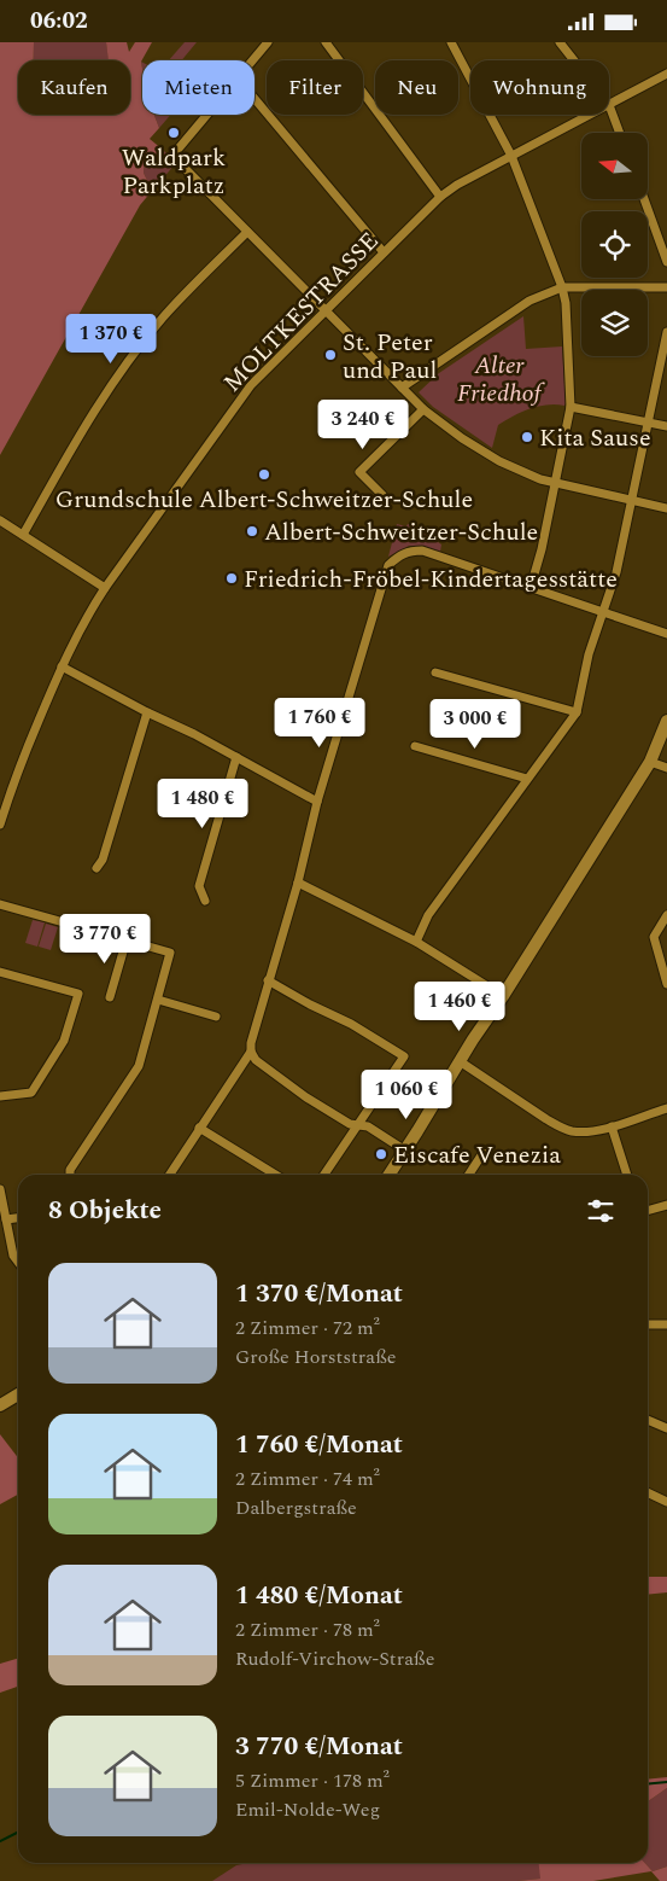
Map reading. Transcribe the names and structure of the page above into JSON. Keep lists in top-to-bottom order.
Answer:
{
  "streets": {
    "street": ["MOLTKESTRASSE"]
  },
  "parks": ["Alter Friedhof"],
  "places": [
    "Waldpark Parkplatz",
    "St. Peter und Paul",
    "Kita Sause",
    "Grundschule Albert-Schweitzer-Schule",
    "Albert-Schweitzer-Schule",
    "Friedrich-Fröbel-Kindertagesstätte",
    "Eiscafe Venezia"
  ],
  "north": "left",
  "page": {
    "status": "06:02",
    "chip": [
      "Kaufen",
      "Mieten",
      "Filter",
      "Neu",
      "Wohnung"
    ],
    "price": [
      "1 370 €",
      "3 240 €",
      "1 760 €",
      "3 000 €",
      "1 480 €",
      "3 770 €",
      "1 460 €",
      "1 060 €"
    ],
    "heading": "8 Objekte",
    "list": [
      {
        "name": "1 370 €/Monat",
        "note": "2 Zimmer · 72 m² · Große Horststraße"
      },
      {
        "name": "1 760 €/Monat",
        "note": "2 Zimmer · 74 m² · Dalbergstraße"
      },
      {
        "name": "1 480 €/Monat",
        "note": "2 Zimmer · 78 m² · Rudolf-Virchow-Straße"
      },
      {
        "name": "3 770 €/Monat",
        "note": "5 Zimmer · 178 m² · Emil-Nolde-Weg"
      }
    ]
  }
}
